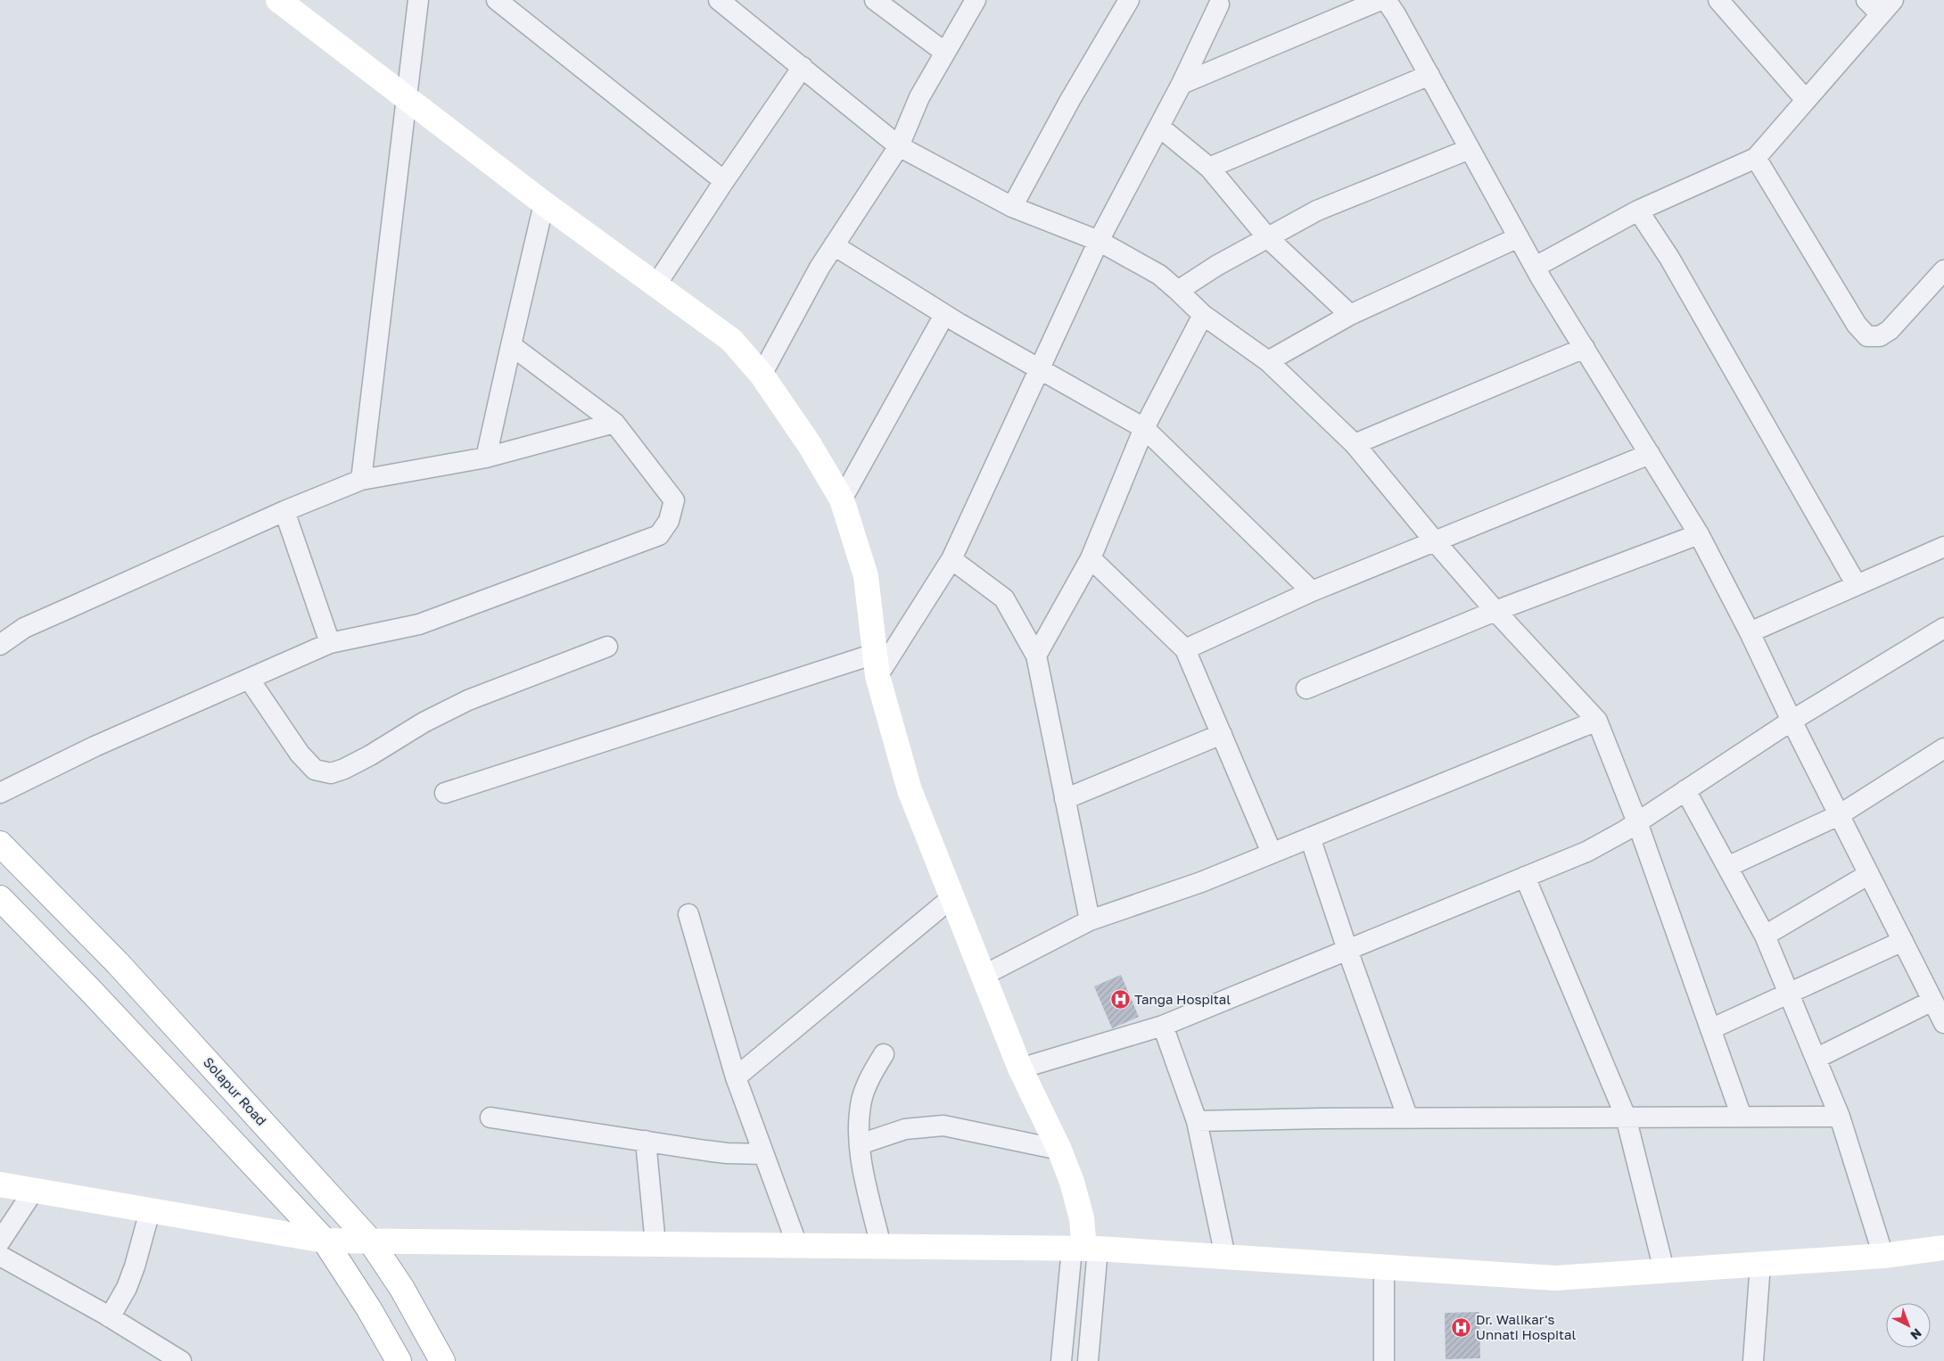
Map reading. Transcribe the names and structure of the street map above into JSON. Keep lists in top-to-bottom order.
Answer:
{
  "streets": {
    "street": ["Solapur Road"]
  },
  "places": {
    "hospital": ["Tanga Hospital", "Dr. Walikar's Unnati Hospital"]
  },
  "north": "bottom right"
}
